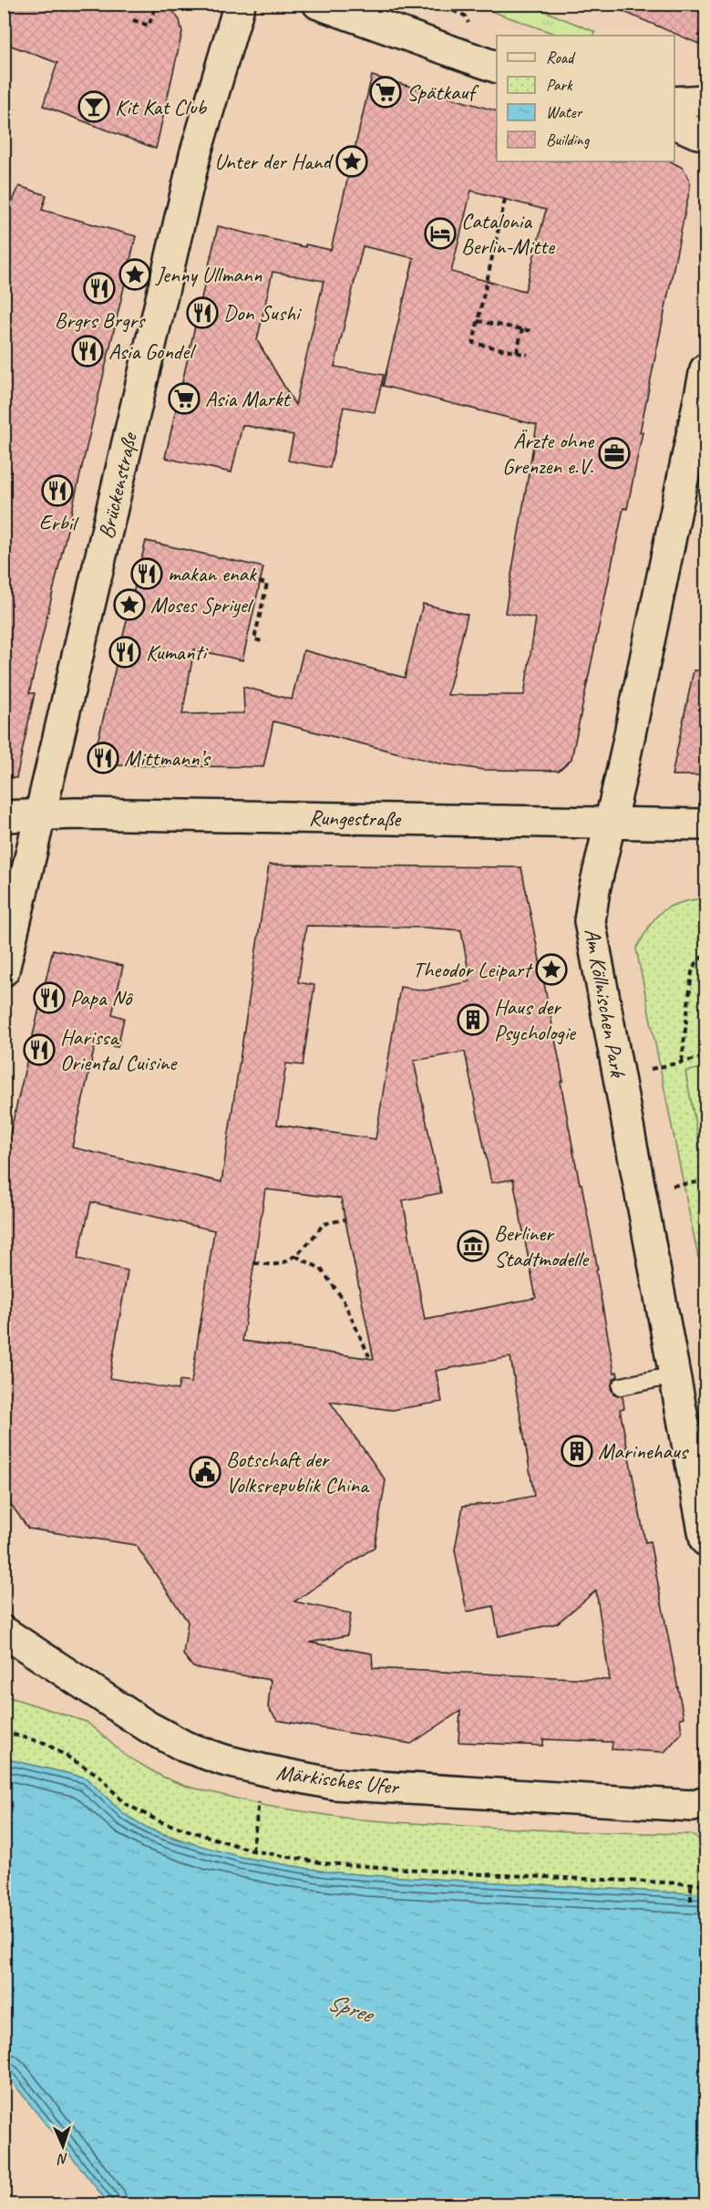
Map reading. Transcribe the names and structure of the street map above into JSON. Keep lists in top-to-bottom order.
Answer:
{
  "streets": {
    "street": [
      "Brückenstraße",
      "Rungestraße",
      "Am Köllnischen Park",
      "Märkisches Ufer"
    ]
  },
  "crossings": [
    ["Brückenstraße", "Rungestraße"],
    ["Rungestraße", "Am Köllnischen Park"]
  ],
  "water": ["Spree"],
  "places": {
    "supermarket": ["Spätkauf", "Asia Markt"],
    "bar": ["Kit Kat Club"],
    "place": [
      "Unter der Hand",
      "Jenny Ullmann",
      "Moses Spriyel",
      "Theodor Leipart"
    ],
    "hotel": ["Catalonia Berlin-Mitte"],
    "restaurant": [
      "Brgrs Brgrs",
      "Don Sushi",
      "Asia Gondel",
      "Erbil",
      "makan enak",
      "Kumanti",
      "Mittmann’s",
      "Papa Nô",
      "Harissa Oriental Cuisine"
    ],
    "office": ["Ärzte ohne Grenzen e.V."],
    "building": ["Haus der Psychologie", "Marinehaus"],
    "museum": ["Berliner Stadtmodelle"],
    "public building": ["Botschaft der Volksrepublik China"]
  },
  "legend": [
    "Road",
    "Park",
    "Water",
    "Building"
  ],
  "north": "bottom"
}
